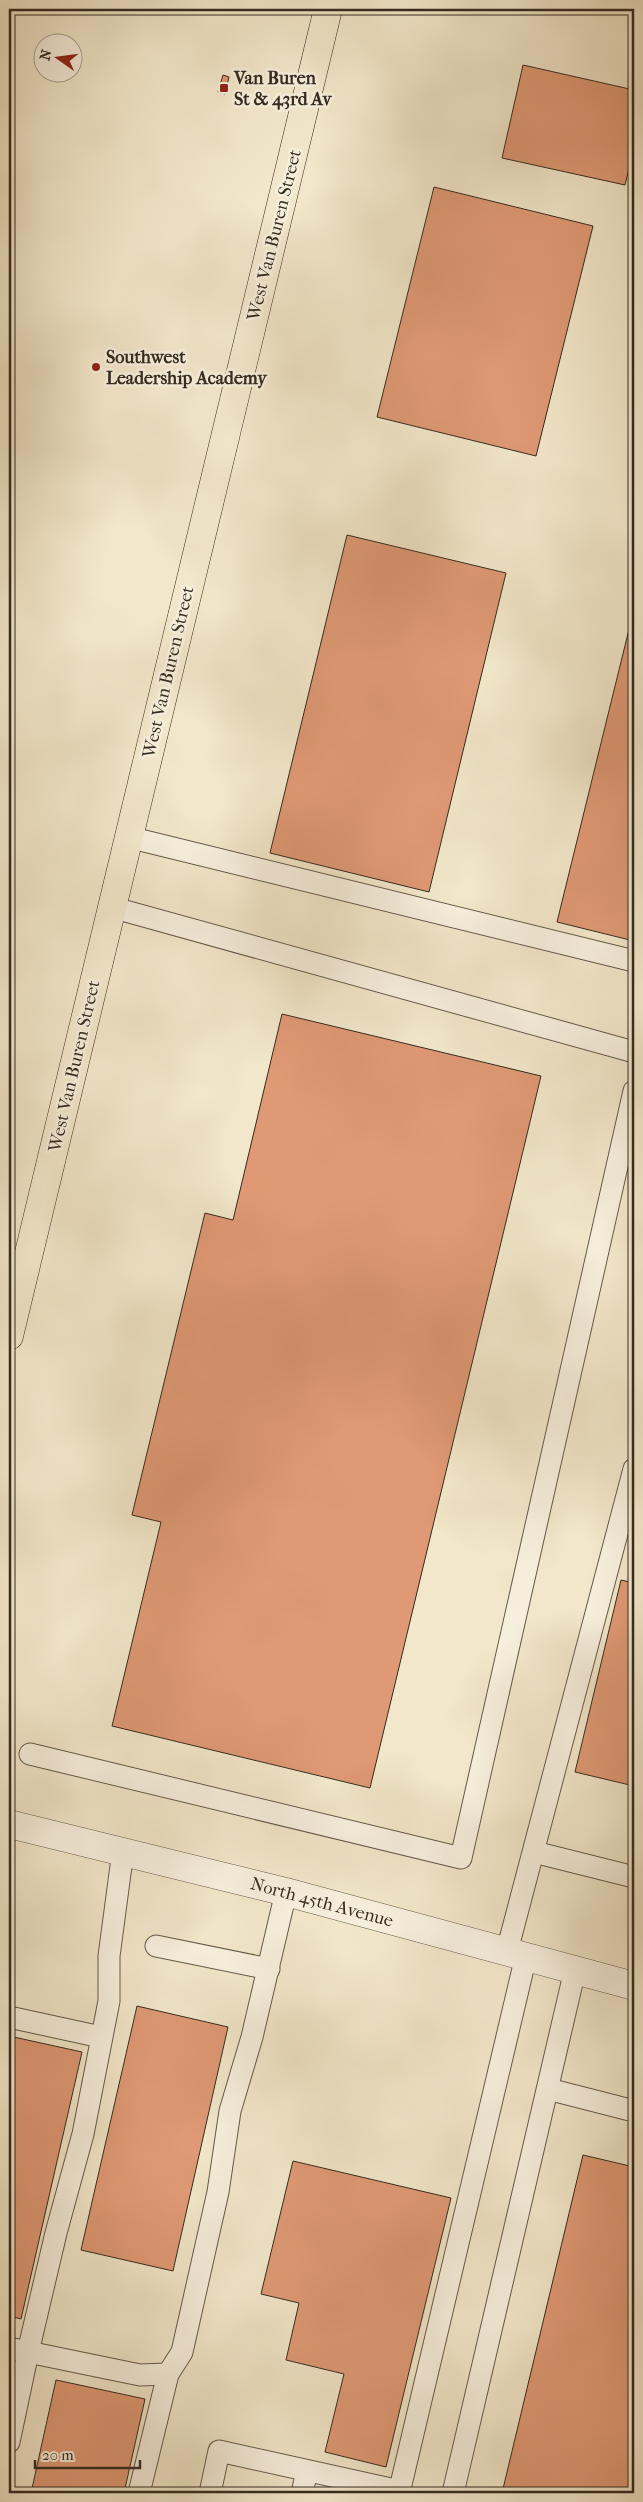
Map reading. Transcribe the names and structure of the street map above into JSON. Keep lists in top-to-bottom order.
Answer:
{
  "streets": {
    "main road": ["West Van Buren Street"],
    "street": ["North 45th Avenue"]
  },
  "places": {
    "transit": ["Van Buren St & 43rd Av"],
    "other": ["Southwest Leadership Academy"]
  },
  "scale_bar": "20 m",
  "north": "left"
}
